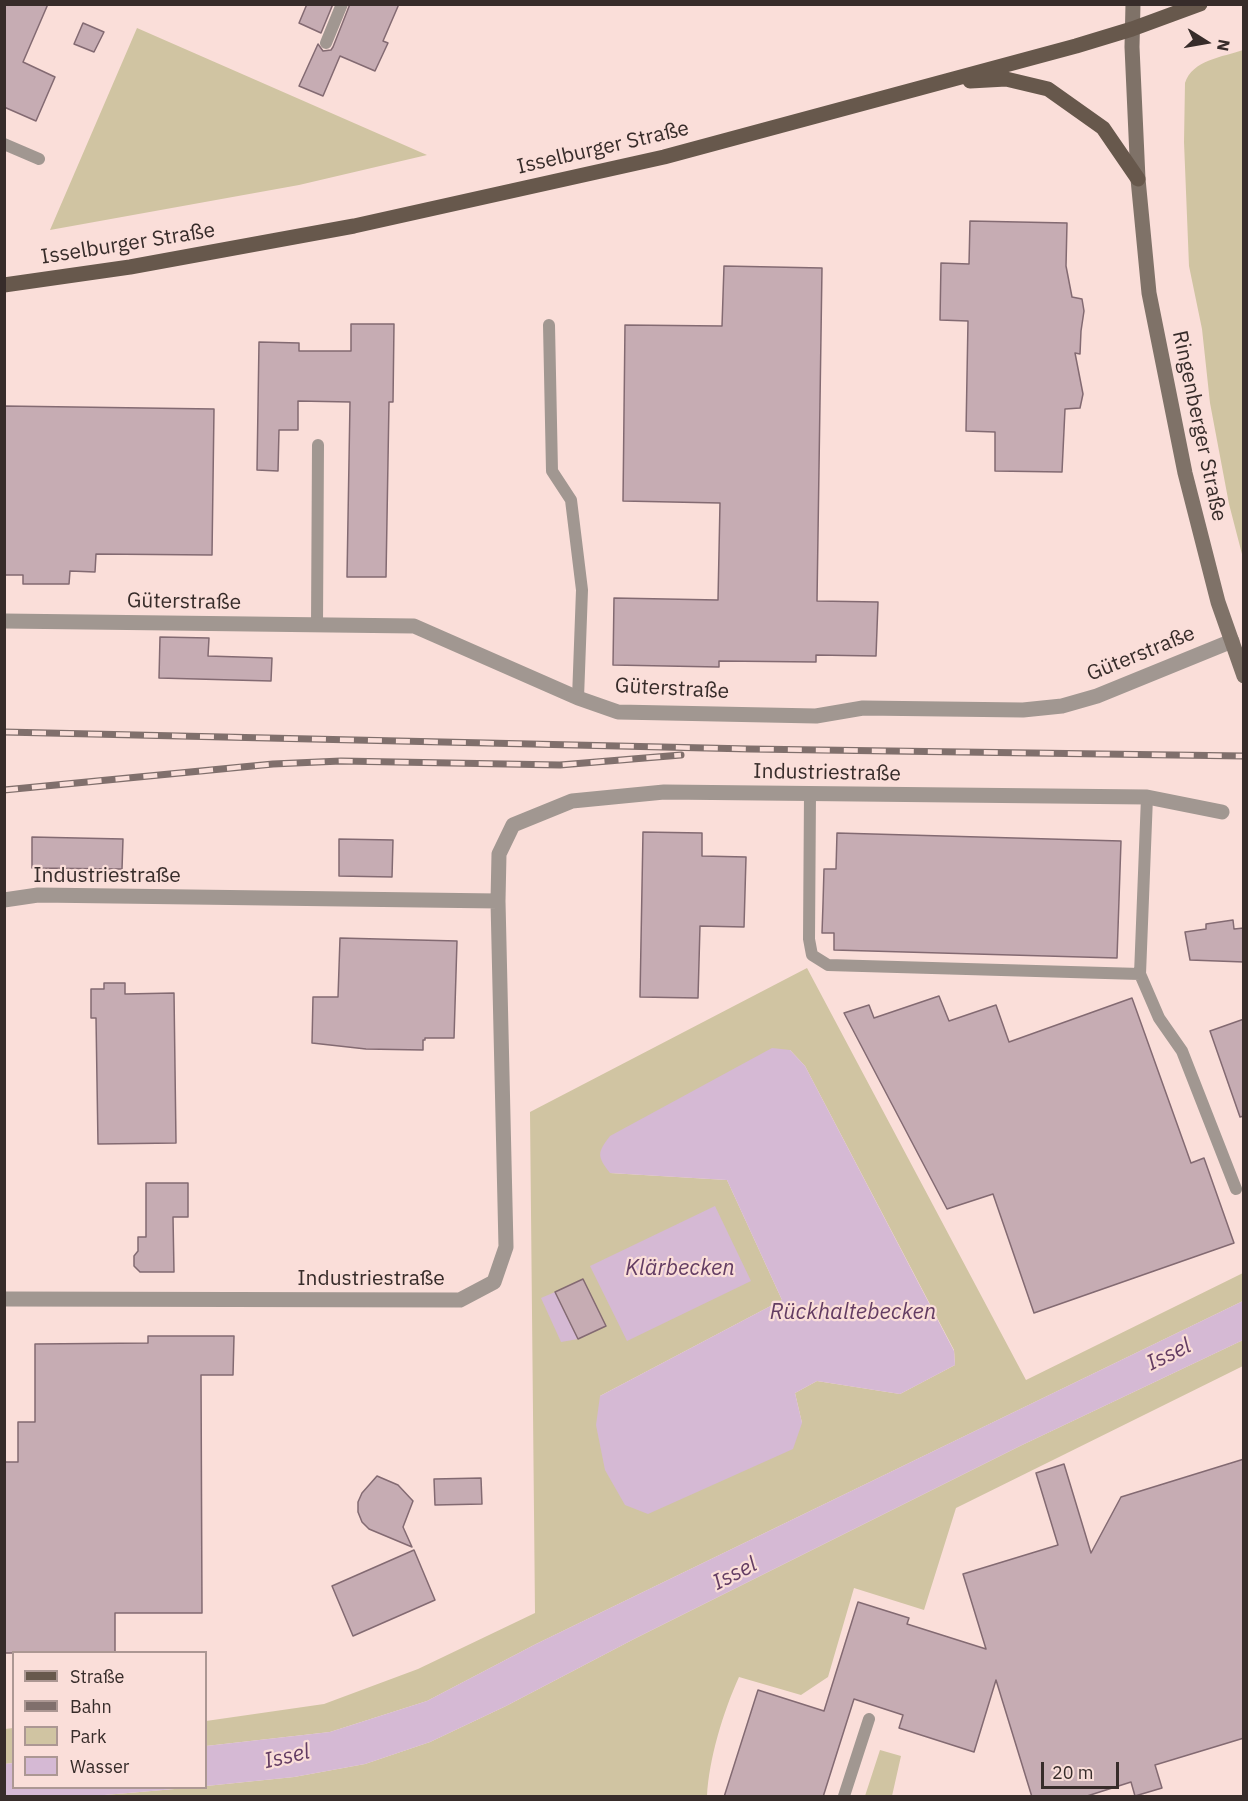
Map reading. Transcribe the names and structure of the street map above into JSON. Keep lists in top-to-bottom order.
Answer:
{
  "streets": {
    "main road": ["Isselburger Straße", "Ringenberger Straße"],
    "street": ["Güterstraße", "Industriestraße"]
  },
  "crossings": [
    ["Isselburger Straße", "Ringenberger Straße"],
    ["Ringenberger Straße", "Güterstraße"]
  ],
  "water": ["Klärbecken", "Rückhaltebecken", "Issel"],
  "legend": [
    "Straße",
    "Bahn",
    "Park",
    "Wasser"
  ],
  "scale_bar": "20 m",
  "north": "right"
}
